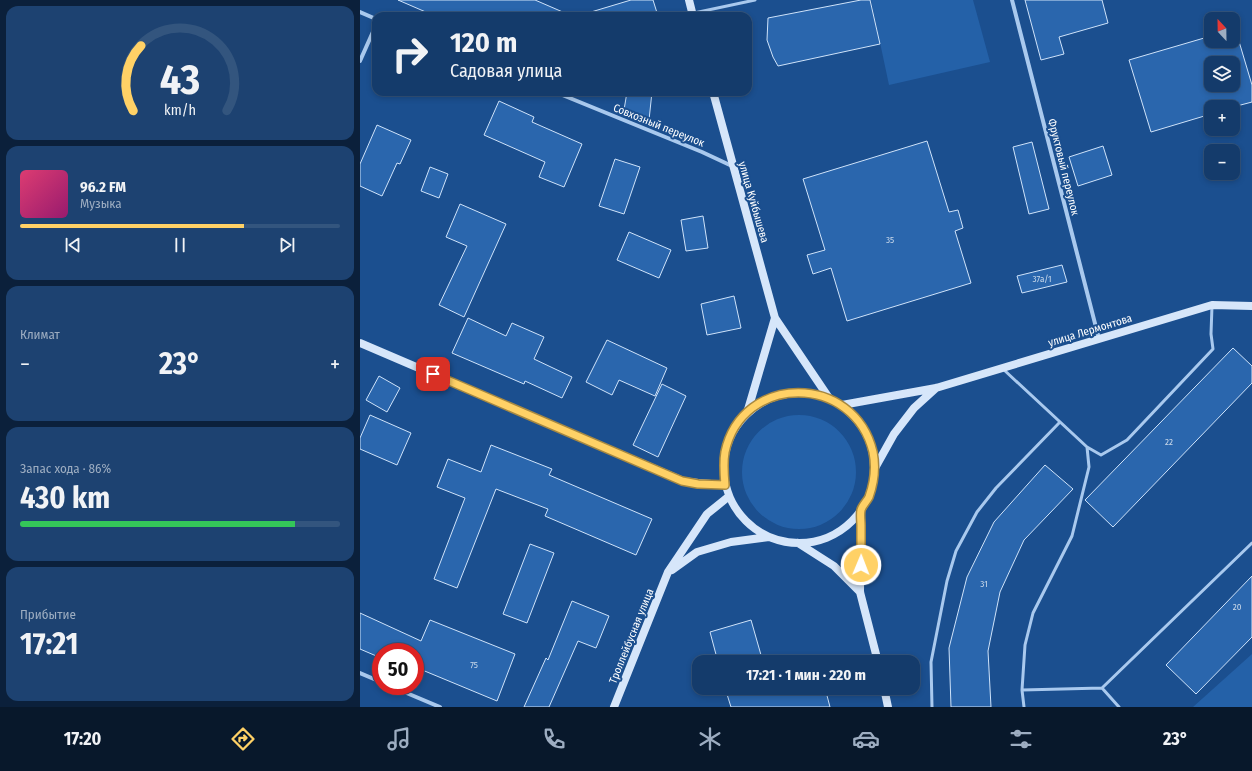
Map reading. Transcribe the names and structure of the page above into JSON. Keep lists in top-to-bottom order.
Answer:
{
  "streets": {
    "main road": ["улица Куйбышева", "улица Лермонтова", "Троллейбусная улица"],
    "street": ["Совхозный переулок", "Фруктовый переулок"]
  },
  "crossings": [
    ["Совхозный переулок", "улица Куйбышева"],
    ["Фруктовый переулок", "улица Лермонтова"]
  ],
  "house_numbers": [
    "35",
    "37а/1",
    "22",
    "31",
    "20",
    "75"
  ],
  "north": "top",
  "page": {
    "map_buttons": ["+", "−"],
    "turn": ["120 m", "Садовая улица"],
    "song": ["96.2 FM", "Музыка"],
    "tile": [
      "Климат",
      ["Запас хода · 86%", "430 km"],
      ["Прибытие", "17:21"]
    ],
    "heat": ["−", "23°", "+"],
    "limit": "50",
    "trip": "17:21 · 1 мин · 220 m",
    "tabs": ["17:20", "23°"],
    "gauge": ["43", "km/h"]
  }
}
